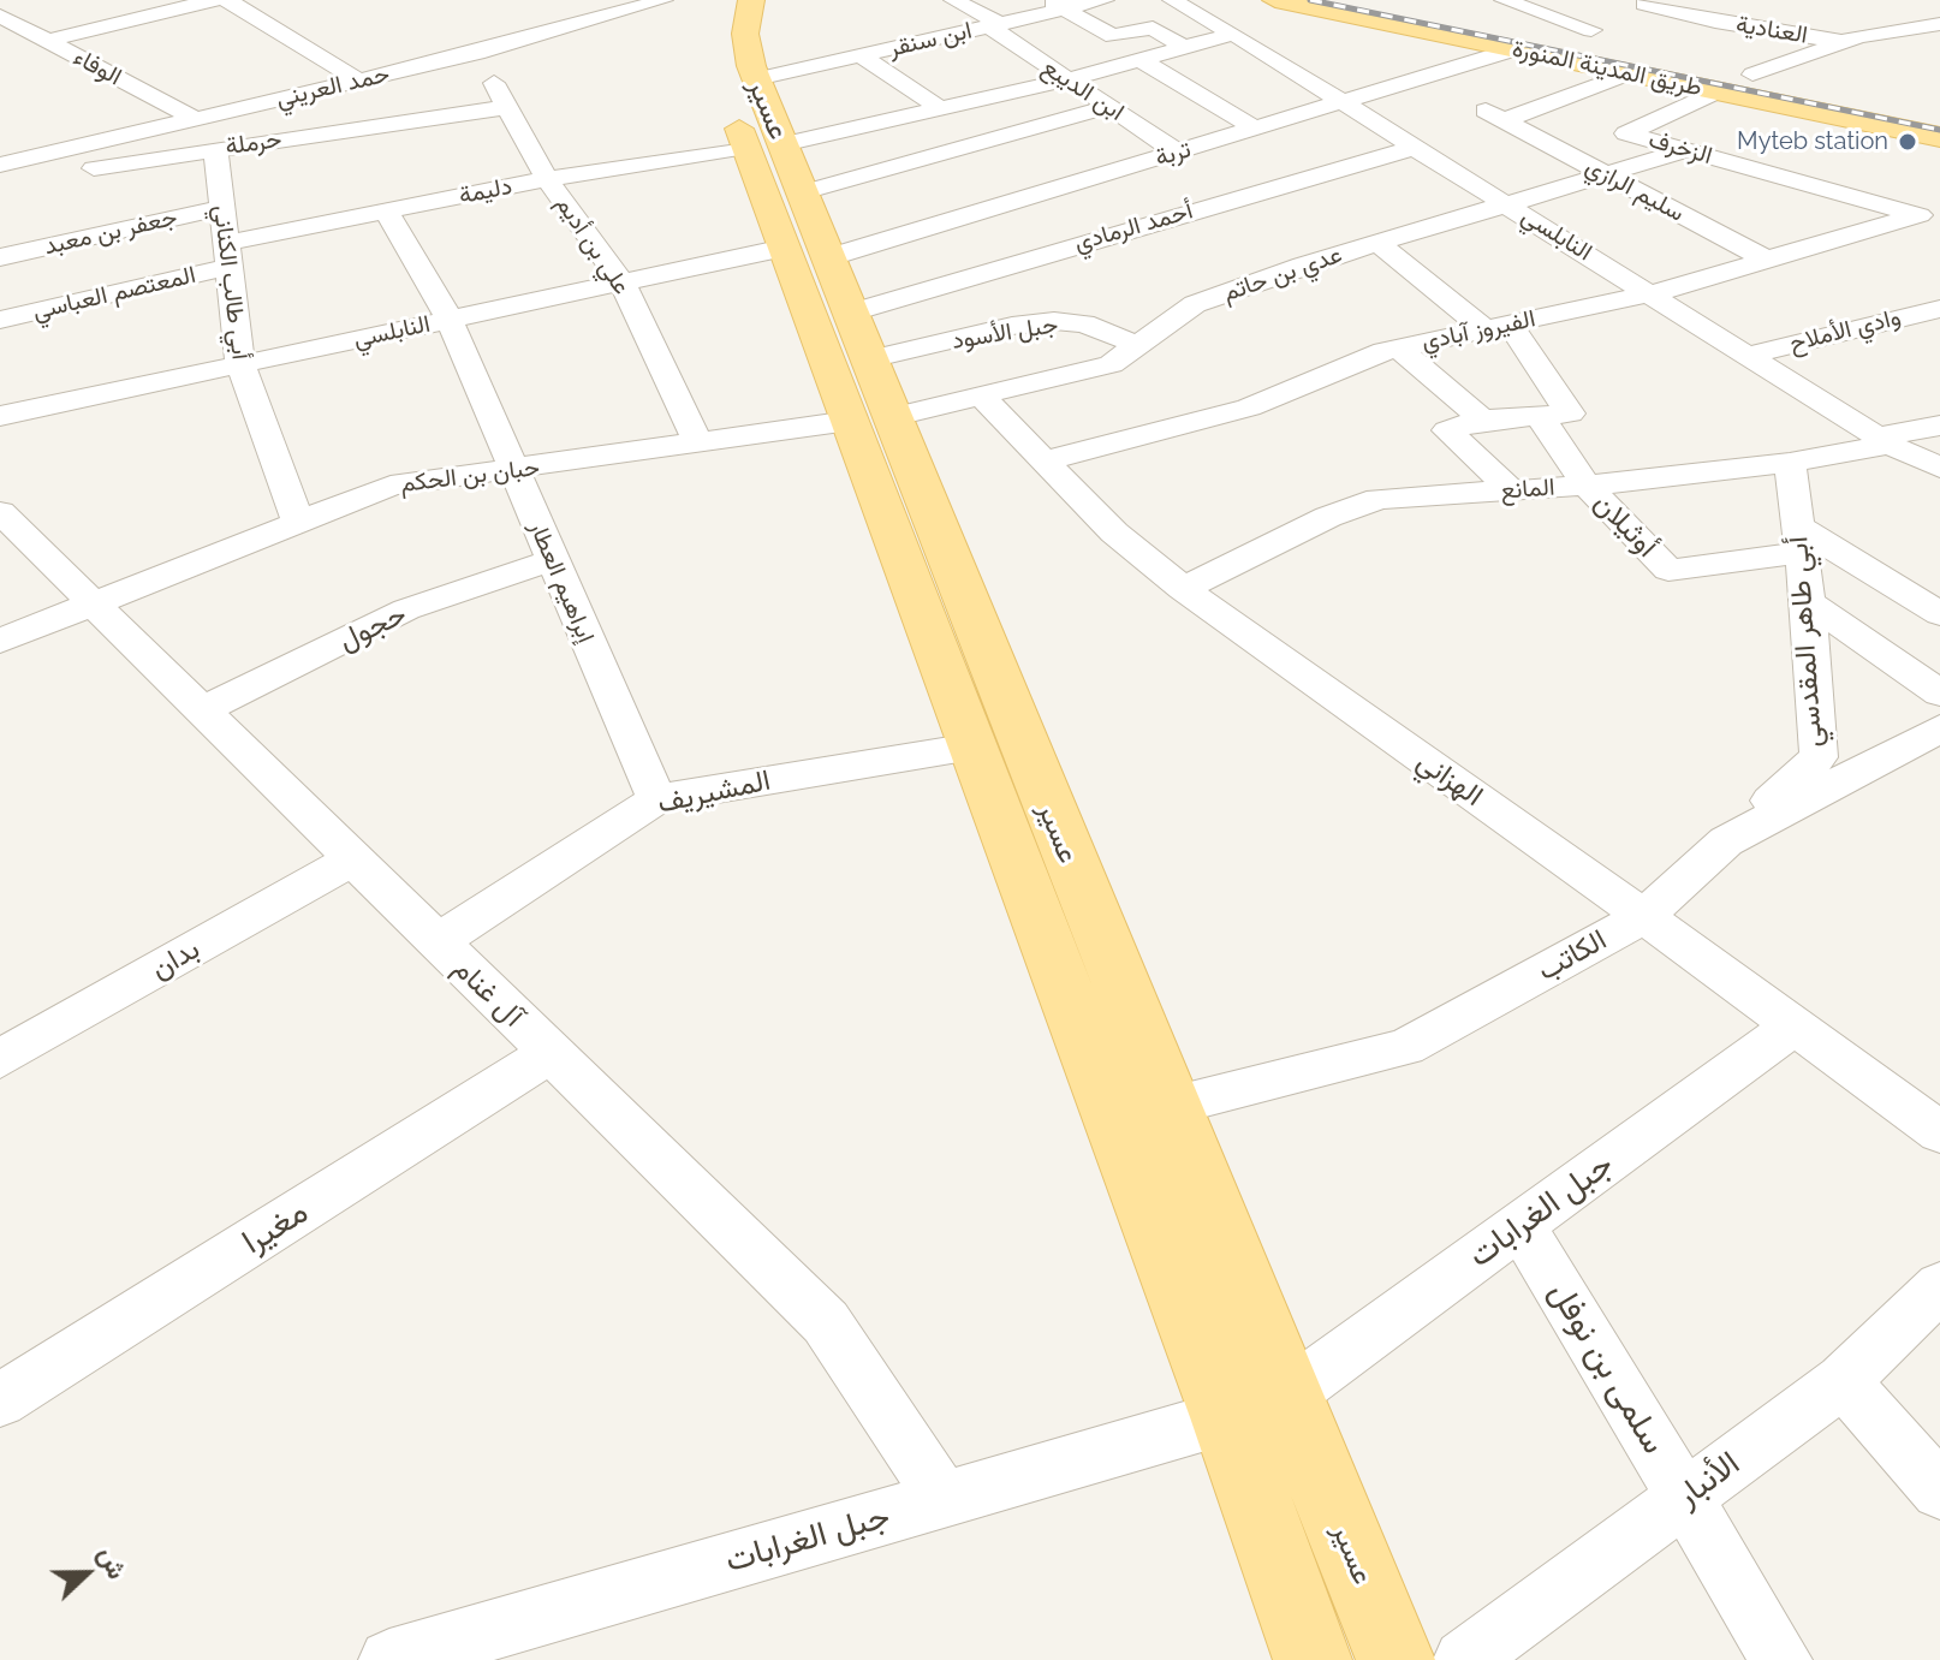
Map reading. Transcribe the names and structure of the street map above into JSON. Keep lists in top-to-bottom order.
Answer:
{
  "streets": {
    "main road": ["طريق المدينة المنورة", "عسير"],
    "street": [
      "العنادية",
      "ابن سنقر",
      "الوفاء",
      "حمد العريني",
      "ابن الديبع",
      "حرملة",
      "الزخرف",
      "تربة",
      "سليم الرازي",
      "دليمة",
      "أحمد الرمادي",
      "جعفر بن معبد",
      "النابلسي",
      "علي بن أديم",
      "عدي بن حاتم",
      "أبي طالب الكناني",
      "المعتصم العباسي",
      "الفيروز آبادي",
      "وادي الأملاح",
      "جبل الأسود",
      "حبان بن الحكم",
      "المانع",
      "أوثيلان",
      "إبراهيم العطار",
      "حجول",
      "أبي طاهر المقدسي",
      "الهزاني",
      "المشيريف",
      "الكاتب",
      "بدان",
      "آل غنام",
      "جبل الغرابات",
      "مغيرا",
      "سلمى بن نوفل",
      "الأنبار"
    ]
  },
  "crossings": [
    ["العنادية", "طريق المدينة المنورة"],
    ["ابن سنقر", "ابن الديبع"],
    ["ابن سنقر", "عسير"],
    ["الوفاء", "حمد العريني"],
    ["طريق المدينة المنورة", "الزخرف"],
    ["طريق المدينة المنورة", "تربة"],
    ["طريق المدينة المنورة", "سليم الرازي"],
    ["حمد العريني", "علي بن أديم"],
    ["ابن الديبع", "تربة"],
    ["ابن الديبع", "دليمة"],
    ["عسير", "تربة"],
    ["عسير", "دليمة"],
    ["عسير", "أحمد الرمادي"],
    ["عسير", "النابلسي"],
    ["عسير", "عدي بن حاتم"],
    ["عسير", "جبل الأسود"],
    ["عسير", "حبان بن الحكم"],
    ["عسير", "المشيريف"],
    ["عسير", "الكاتب"],
    ["عسير", "جبل الغرابات"],
    ["حرملة", "علي بن أديم"],
    ["حرملة", "أبي طالب الكناني"],
    ["الزخرف", "عدي بن حاتم"],
    ["الزخرف", "الفيروز آبادي"],
    ["تربة", "النابلسي"],
    ["سليم الرازي", "عدي بن حاتم"],
    ["سليم الرازي", "الفيروز آبادي"],
    ["دليمة", "النابلسي"],
    ["دليمة", "علي بن أديم"],
    ["دليمة", "أبي طالب الكناني"],
    ["دليمة", "المعتصم العباسي"],
    ["دليمة", "إبراهيم العطار"],
    ["أحمد الرمادي", "النابلسي"],
    ["أحمد الرمادي", "جبل الأسود"],
    ["جعفر بن معبد", "أبي طالب الكناني"],
    ["النابلسي", "علي بن أديم"],
    ["النابلسي", "عدي بن حاتم"],
    ["النابلسي", "أبي طالب الكناني"],
    ["النابلسي", "الفيروز آبادي"],
    ["النابلسي", "وادي الأملاح"],
    ["النابلسي", "المانع"],
    ["النابلسي", "إبراهيم العطار"],
    ["علي بن أديم", "حبان بن الحكم"],
    ["عدي بن حاتم", "جبل الأسود"],
    ["عدي بن حاتم", "حبان بن الحكم"],
    ["عدي بن حاتم", "الهزاني"],
    ["أبي طالب الكناني", "المعتصم العباسي"],
    ["أبي طالب الكناني", "حبان بن الحكم"],
    ["الفيروز آبادي", "الهزاني"],
    ["حبان بن الحكم", "إبراهيم العطار"],
    ["حبان بن الحكم", "آل غنام"],
    ["المانع", "أوثيلان"],
    ["المانع", "أبي طاهر المقدسي"],
    ["المانع", "الهزاني"],
    ["أوثيلان", "أبي طاهر المقدسي"],
    ["إبراهيم العطار", "حجول"],
    ["إبراهيم العطار", "المشيريف"],
    ["حجول", "آل غنام"],
    ["أبي طاهر المقدسي", "الكاتب"],
    ["الهزاني", "الكاتب"],
    ["الهزاني", "جبل الغرابات"],
    ["المشيريف", "آل غنام"],
    ["بدان", "آل غنام"],
    ["آل غنام", "جبل الغرابات"],
    ["آل غنام", "مغيرا"],
    ["جبل الغرابات", "سلمى بن نوفل"],
    ["سلمى بن نوفل", "الأنبار"]
  ],
  "places": ["Myteb station"],
  "north": "right"
}
